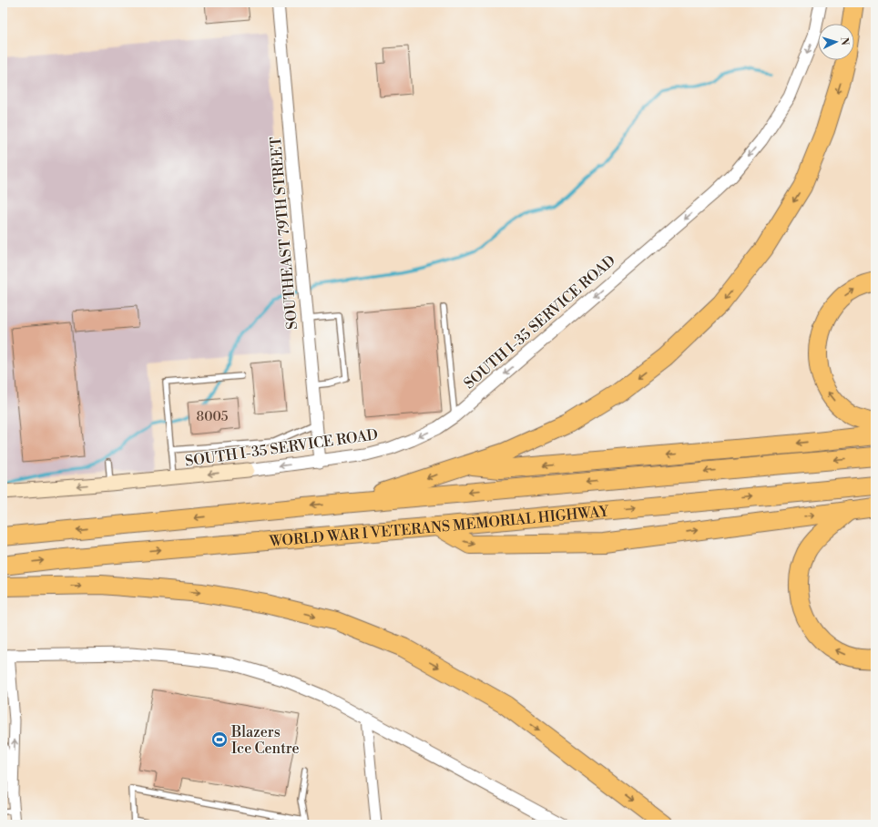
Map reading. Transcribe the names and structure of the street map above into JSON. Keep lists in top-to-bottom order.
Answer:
{
  "streets": {
    "highway": ["WORLD WAR I VETERANS MEMORIAL HIGHWAY"],
    "main road": ["SOUTH I-35 SERVICE ROAD"],
    "street": ["SOUTHEAST 79TH STREET"]
  },
  "crossings": [
    ["SOUTHEAST 79TH STREET", "SOUTH I-35 SERVICE ROAD"]
  ],
  "one_way": ["SOUTH I-35 SERVICE ROAD"],
  "places": {
    "sports": ["Blazers Ice Centre"]
  },
  "house_numbers": ["8005"],
  "north": "right"
}
